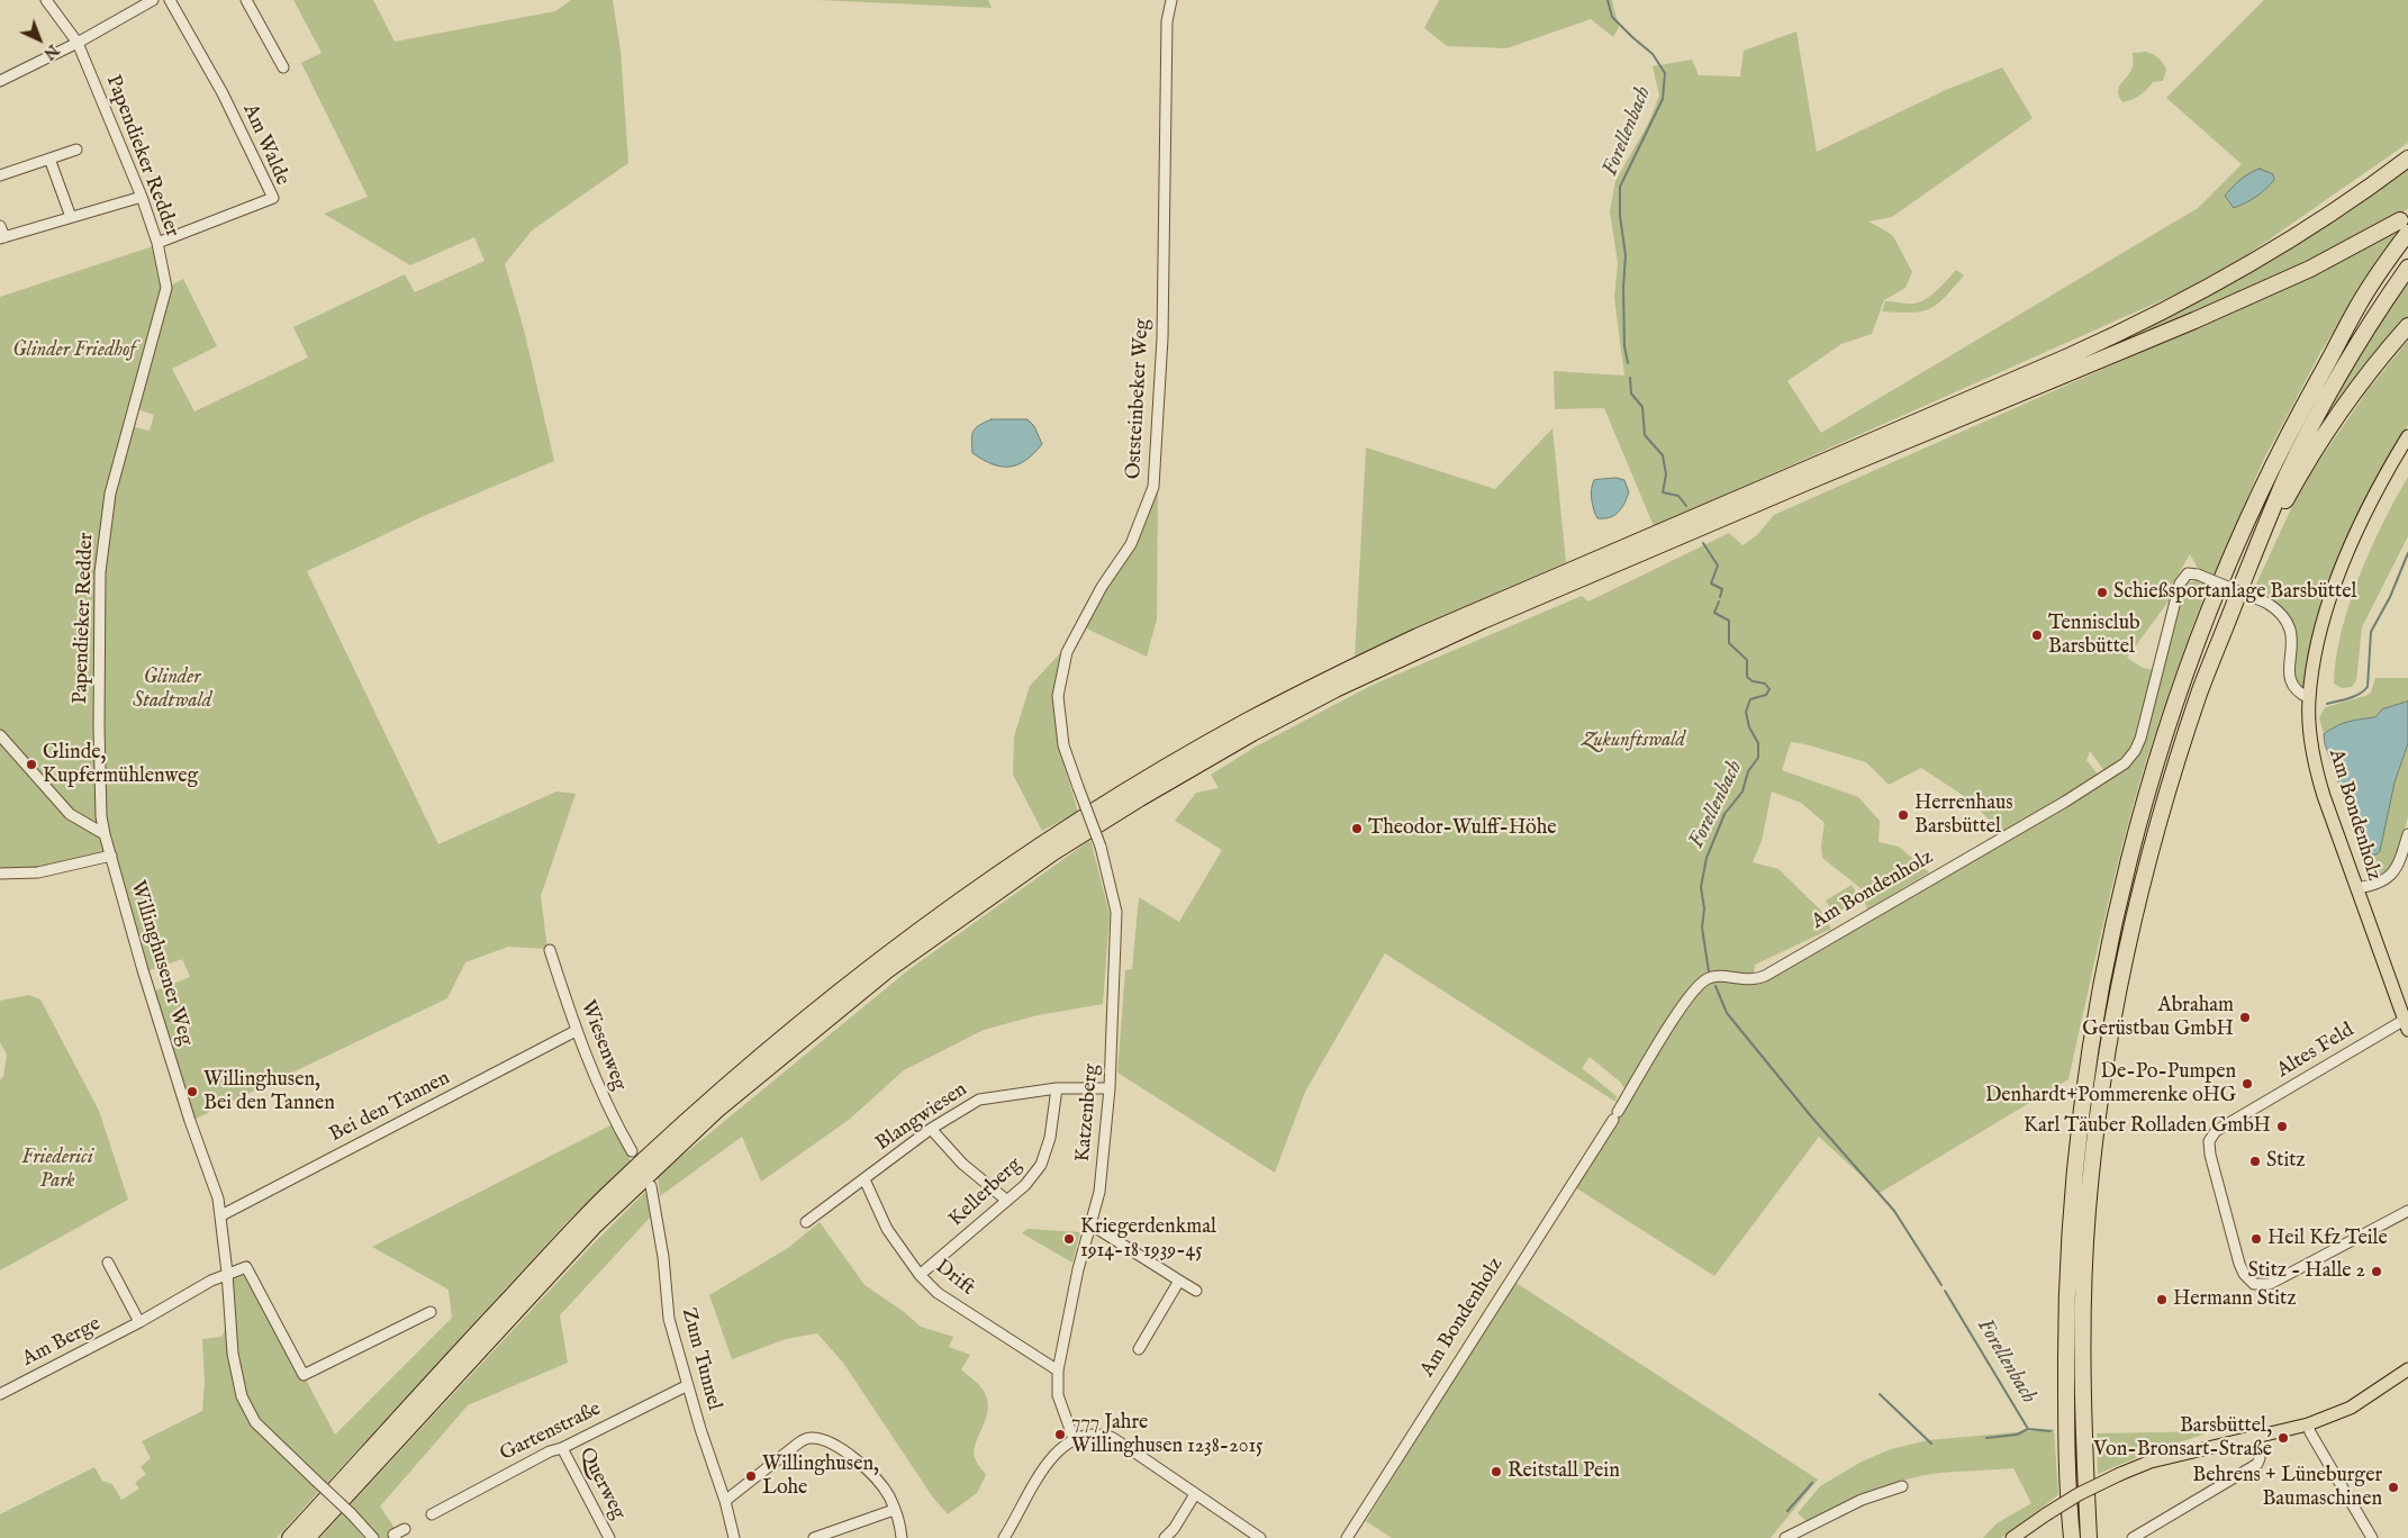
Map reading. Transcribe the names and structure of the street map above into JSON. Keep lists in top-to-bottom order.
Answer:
{
  "streets": {
    "main road": ["Am Bondenholz"],
    "street": [
      "Am Walde",
      "Papendieker Redder",
      "Oststeinbeker Weg",
      "Willinghusener Weg",
      "Wiesenweg",
      "Altes Feld",
      "Bei den Tannen",
      "Katzenberg",
      "Blangwiesen",
      "Kellerberg",
      "Drift",
      "Am Berge",
      "Zum Tunnel",
      "Gartenstraße",
      "Querweg"
    ]
  },
  "crossings": [
    ["Am Walde", "Papendieker Redder"],
    ["Papendieker Redder", "Willinghusener Weg"],
    ["Oststeinbeker Weg", "Katzenberg"],
    ["Am Bondenholz", "Altes Feld"],
    ["Willinghusener Weg", "Bei den Tannen"],
    ["Willinghusener Weg", "Am Berge"],
    ["Wiesenweg", "Bei den Tannen"],
    ["Katzenberg", "Blangwiesen"],
    ["Katzenberg", "Drift"],
    ["Blangwiesen", "Kellerberg"],
    ["Blangwiesen", "Drift"],
    ["Kellerberg", "Drift"],
    ["Zum Tunnel", "Gartenstraße"],
    ["Gartenstraße", "Querweg"]
  ],
  "water": ["Forellenbach"],
  "parks": [
    "Glinder Friedhof",
    "Glinder Stadtwald",
    "Zukunftswald",
    "Friederici Park"
  ],
  "places": [
    "Schießsportanlage Barsbüttel",
    "Tennisclub Barsbüttel",
    "Glinde, Kupfermühlenweg",
    "Herrenhaus Barsbüttel",
    "Theodor-Wulff-Höhe",
    "Abraham Gerüstbau GmbH",
    "De-Po-Pumpen Denhardt+Pommerenke oHG",
    "Willinghusen, Bei den Tannen",
    "Karl Täuber Rolladen GmbH",
    "Stitz",
    "Kriegerdenkmal 1914-18 1939-45",
    "Heil Kfz Teile",
    "Stitz - Halle 2",
    "Hermann Stitz",
    "777 Jahre Willinghusen 1238-2015",
    "Barsbüttel, Von-Bronsart-Straße",
    "Reitstall Pein",
    "Willinghusen, Lohe",
    "Behrens + Lüneburger Baumaschinen"
  ],
  "north": "bottom right"
}
